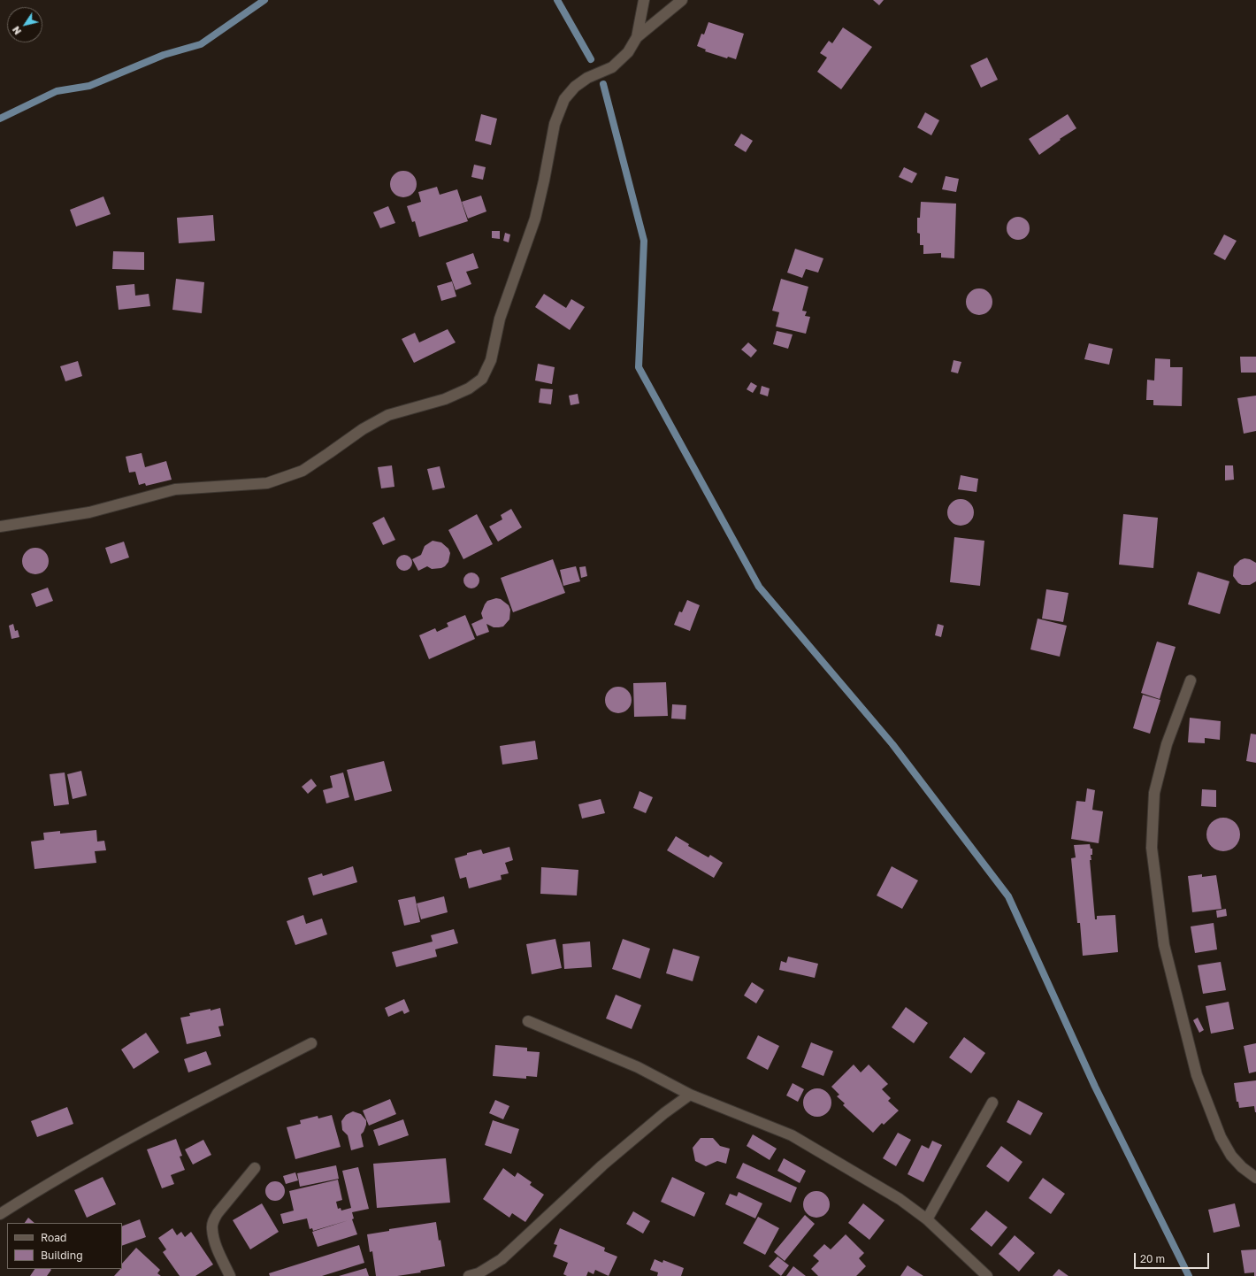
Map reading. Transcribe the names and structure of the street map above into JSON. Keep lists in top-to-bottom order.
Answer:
{
  "legend": ["Road", "Building"],
  "scale_bar": "20 m",
  "north": "bottom left"
}
